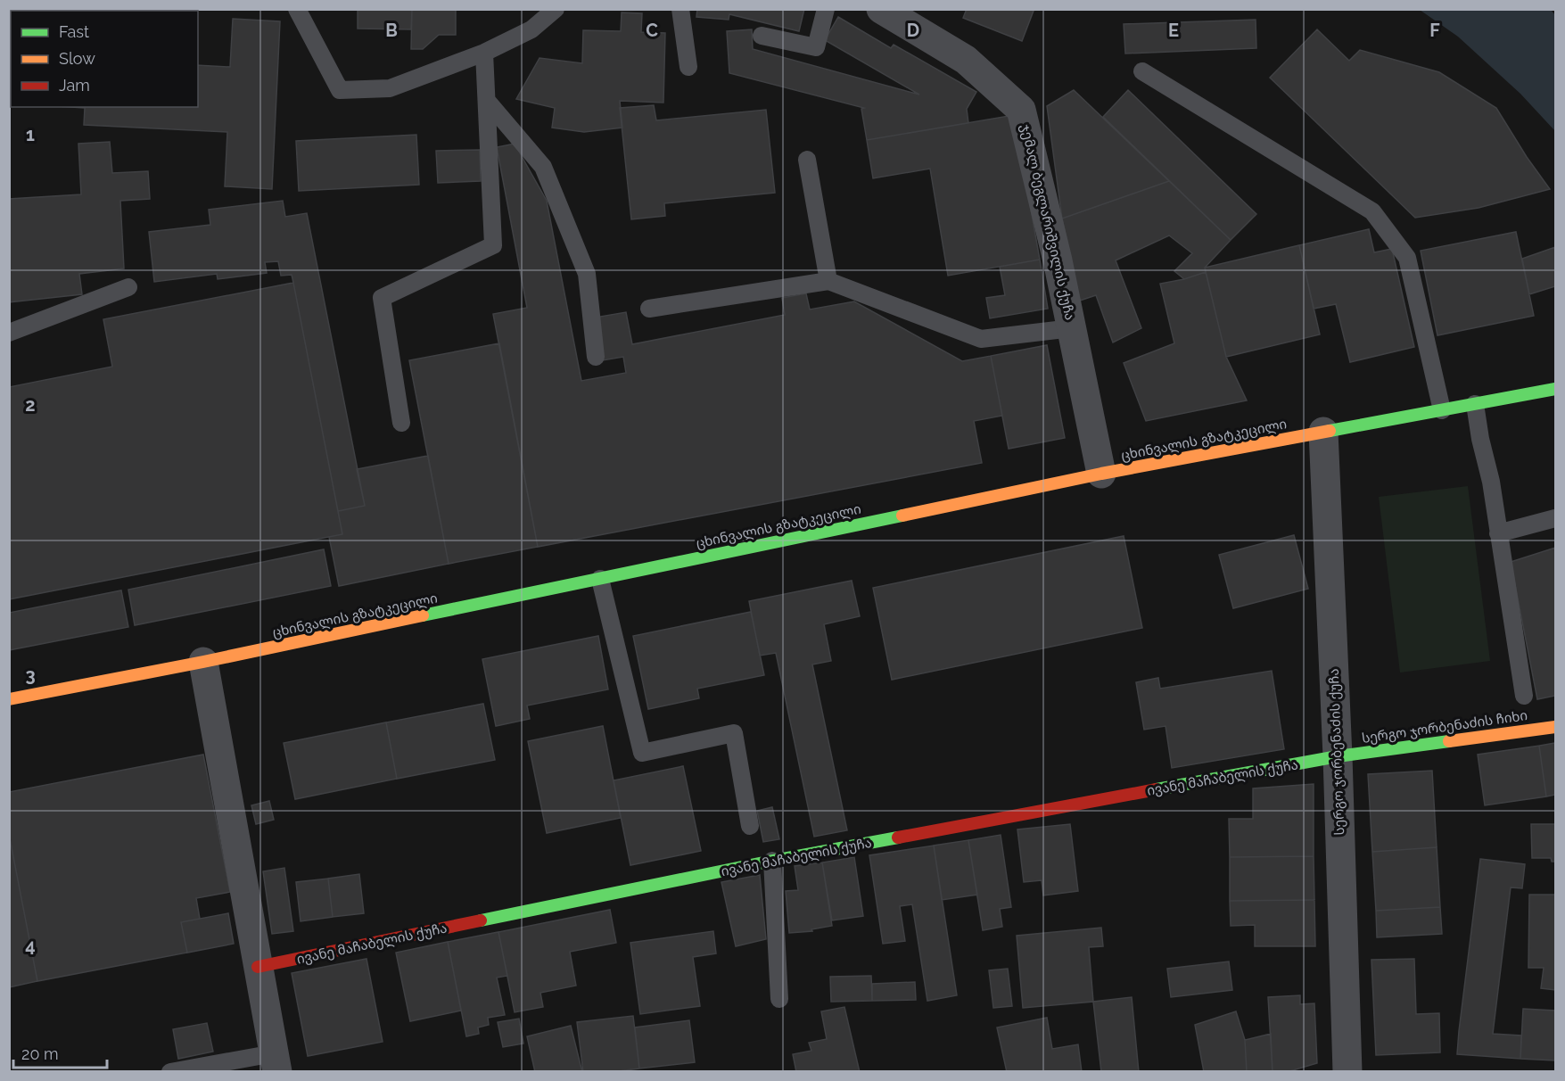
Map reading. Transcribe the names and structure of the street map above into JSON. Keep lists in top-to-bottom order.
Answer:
{
  "streets": {
    "main road": ["ცხინვალის გზატკეცილი", "სერგო ჯორბენაძის ჩიხი", "ივანე მაჩაბელის ქუჩა"],
    "street": ["ჯემალ ბეგლარიშვილის ქუჩა", "სერგო ჯორბენაძის ქუჩა"]
  },
  "crossings": [
    ["ჯემალ ბეგლარიშვილის ქუჩა", "ცხინვალის გზატკეცილი"],
    ["ცხინვალის გზატკეცილი", "სერგო ჯორბენაძის ქუჩა"],
    ["სერგო ჯორბენაძის ჩიხი", "სერგო ჯორბენაძის ქუჩა"],
    ["სერგო ჯორბენაძის ჩიხი", "ივანე მაჩაბელის ქუჩა"],
    ["სერგო ჯორბენაძის ქუჩა", "ივანე მაჩაბელის ქუჩა"]
  ],
  "legend": ["Fast", "Slow", "Jam"],
  "scale_bar": "20 m",
  "grid": {
    "columns": [
      "B",
      "C",
      "D",
      "E",
      "F"
    ],
    "rows": [
      "1",
      "2",
      "3",
      "4"
    ]
  }
}
